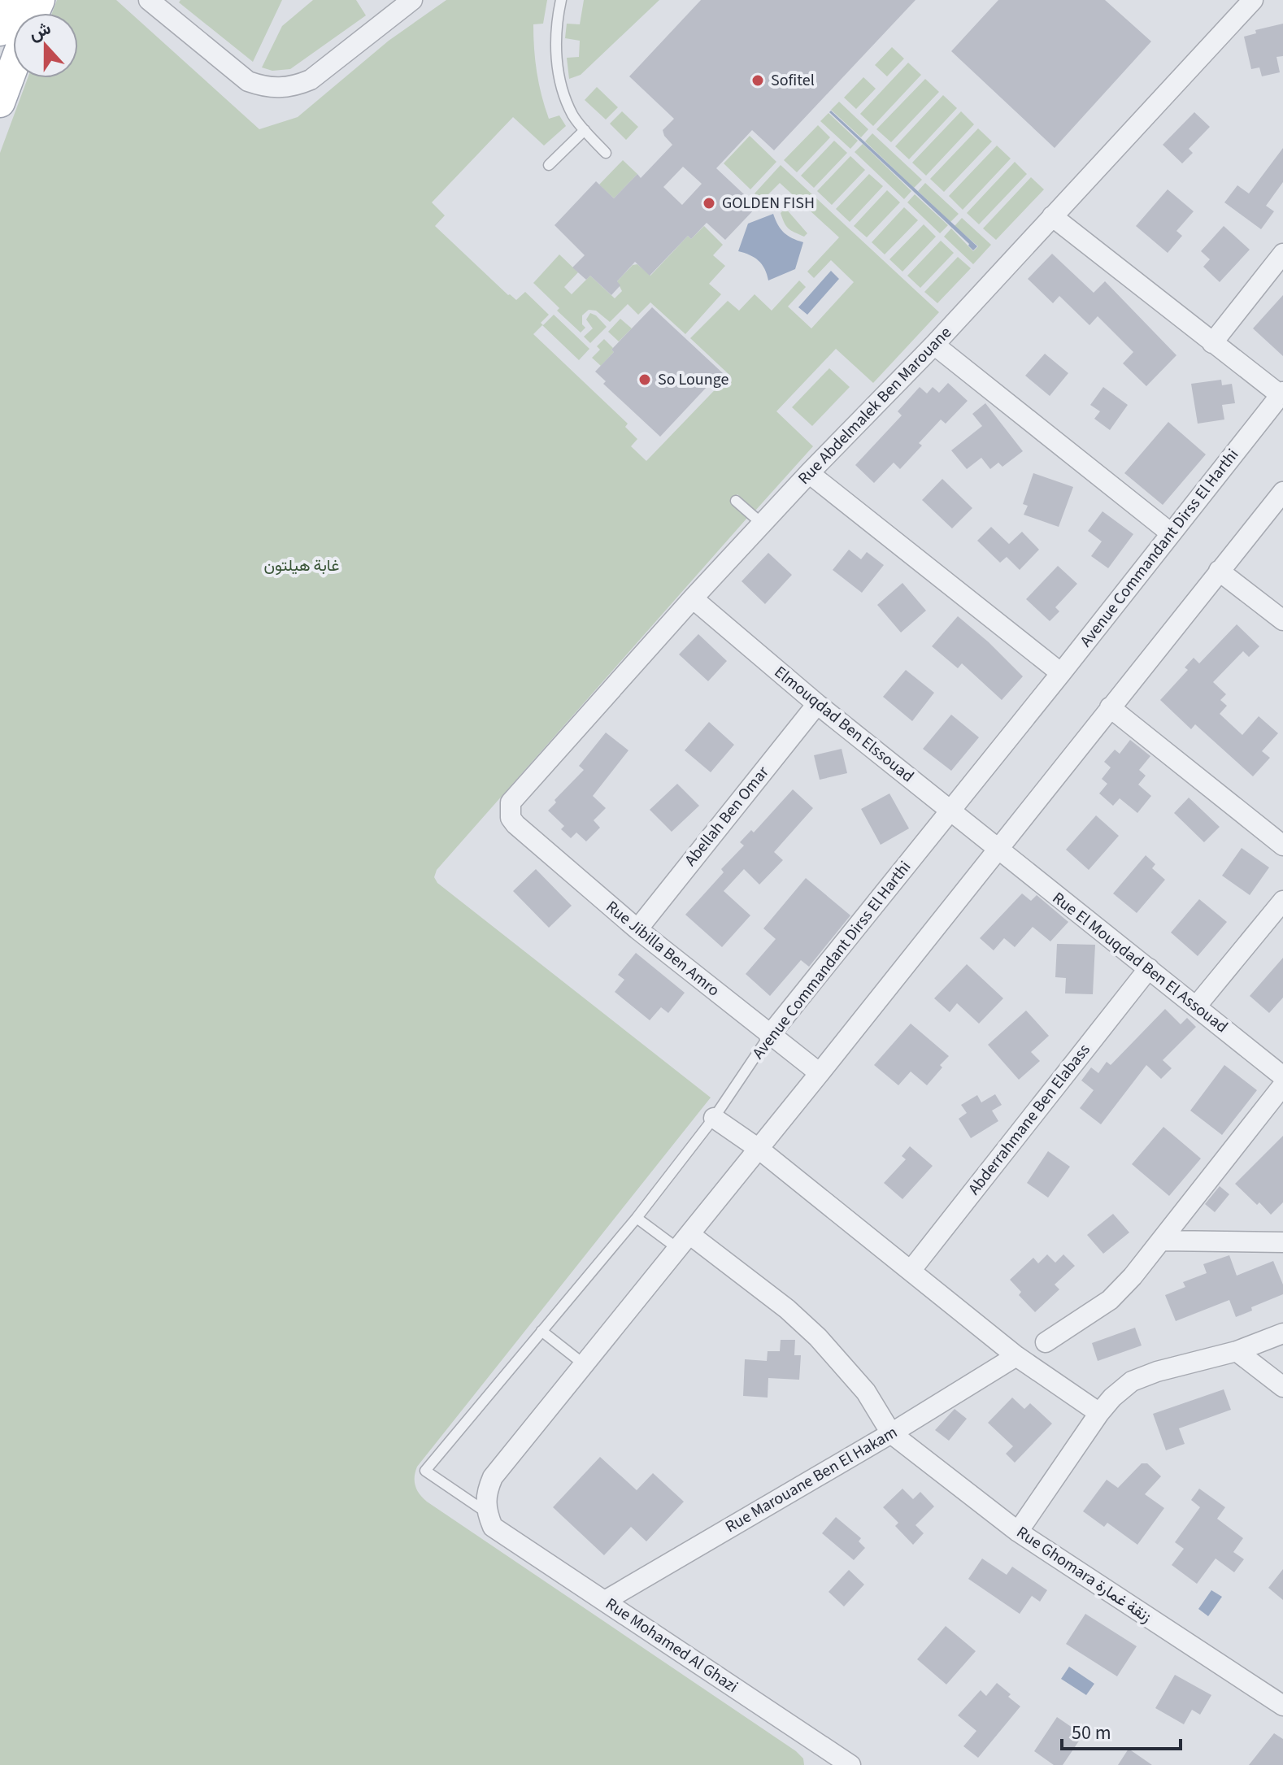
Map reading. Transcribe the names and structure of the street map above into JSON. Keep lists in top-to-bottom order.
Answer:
{
  "streets": {
    "street": [
      "Rue Abdelmalek Ben Marouane",
      "Avenue Commandant Dirss El Harthi",
      "Elmouqdad Ben Elssouad",
      "Abellah Ben Omar",
      "Rue Jibilla Ben Amro",
      "Rue El Mouqdad Ben El Assouad",
      "Abderrahmane Ben Elabass",
      "Rue Marouane Ben El Hakam",
      "Rue Ghomara زنقة غمارة",
      "Rue Mohamed Al Ghazi"
    ]
  },
  "crossings": [
    ["Rue Abdelmalek Ben Marouane", "Elmouqdad Ben Elssouad"],
    ["Rue Abdelmalek Ben Marouane", "Rue Jibilla Ben Amro"],
    ["Avenue Commandant Dirss El Harthi", "Elmouqdad Ben Elssouad"],
    ["Avenue Commandant Dirss El Harthi", "Rue Jibilla Ben Amro"],
    ["Avenue Commandant Dirss El Harthi", "Rue Mohamed Al Ghazi"],
    ["Elmouqdad Ben Elssouad", "Abellah Ben Omar"],
    ["Elmouqdad Ben Elssouad", "Rue El Mouqdad Ben El Assouad"],
    ["Abellah Ben Omar", "Rue Jibilla Ben Amro"],
    ["Rue El Mouqdad Ben El Assouad", "Abderrahmane Ben Elabass"],
    ["Rue Marouane Ben El Hakam", "Rue Ghomara زنقة غمارة"],
    ["Rue Marouane Ben El Hakam", "Rue Mohamed Al Ghazi"]
  ],
  "parks": ["غابة هيلتون"],
  "places": ["Sofitel", "GOLDEN FISH", "So Lounge"],
  "scale_bar": "50 m",
  "north": "top"
}
